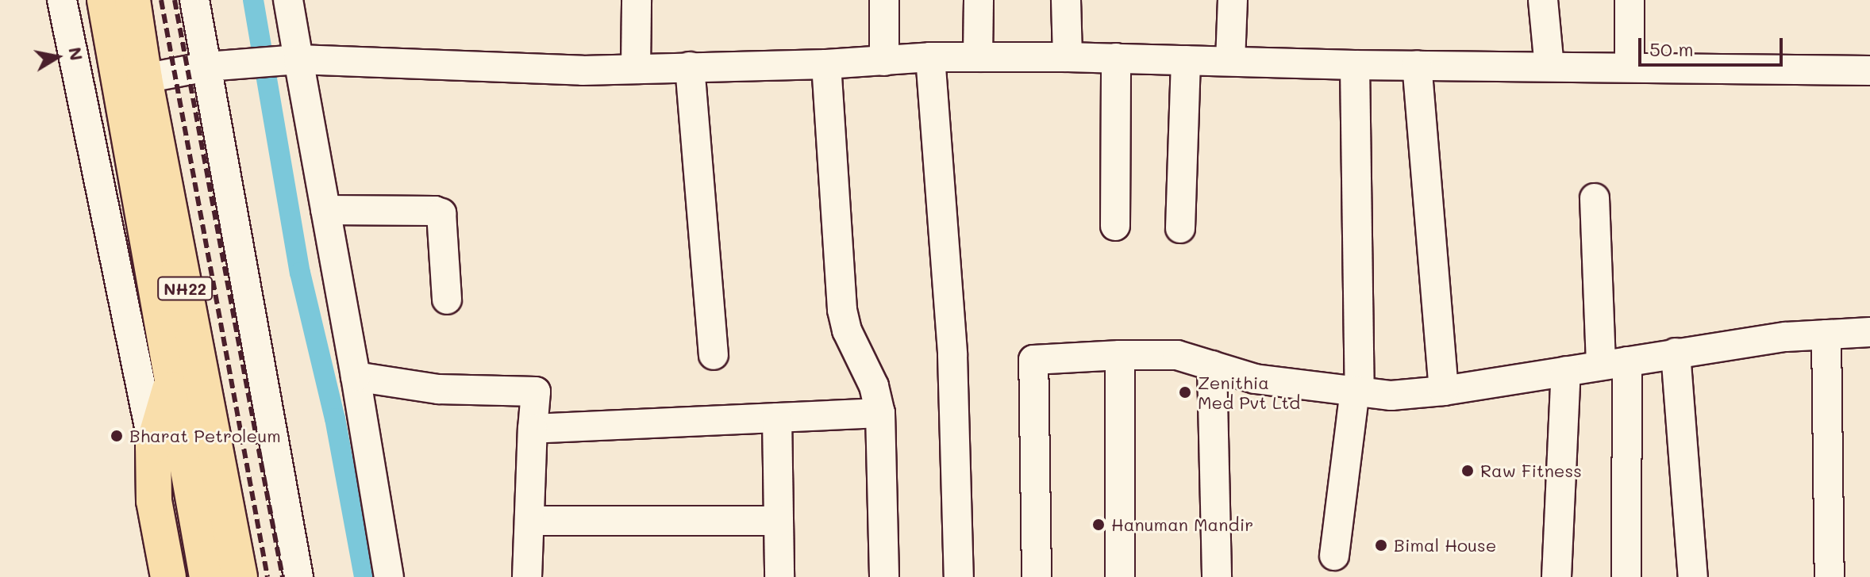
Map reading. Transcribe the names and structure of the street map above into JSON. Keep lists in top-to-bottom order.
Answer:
{
  "streets": {
    "highway": ["NH22"]
  },
  "places": [
    "Zenithia Med Pvt Ltd",
    "Bharat Petroleum",
    "Raw Fitness",
    "Hanuman Mandir",
    "Bimal House"
  ],
  "scale_bar": "50 m",
  "north": "right"
}
